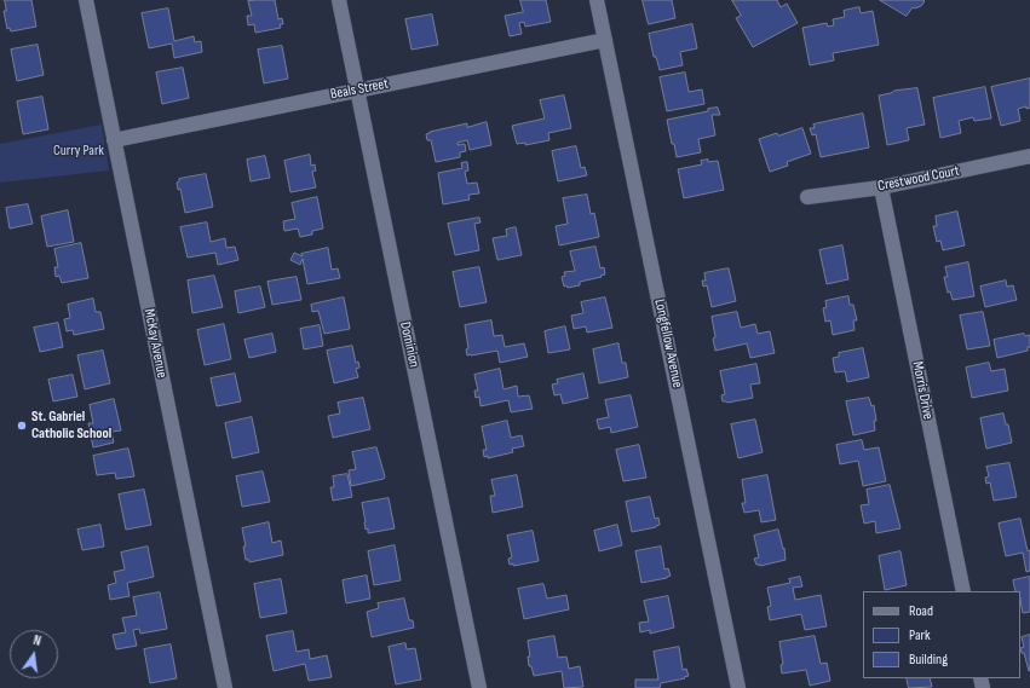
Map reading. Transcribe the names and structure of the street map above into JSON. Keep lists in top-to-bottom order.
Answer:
{
  "streets": {
    "street": [
      "Beals Street",
      "Crestwood Court",
      "McKay Avenue",
      "Longfellow Avenue",
      "Dominion",
      "Morris Drive"
    ]
  },
  "crossings": [
    ["Beals Street", "McKay Avenue"],
    ["Beals Street", "Longfellow Avenue"],
    ["Beals Street", "Dominion"],
    ["Crestwood Court", "Morris Drive"]
  ],
  "parks": ["Curry Park"],
  "places": ["St. Gabriel Catholic School"],
  "legend": ["Road", "Park", "Building"],
  "north": "top"
}
